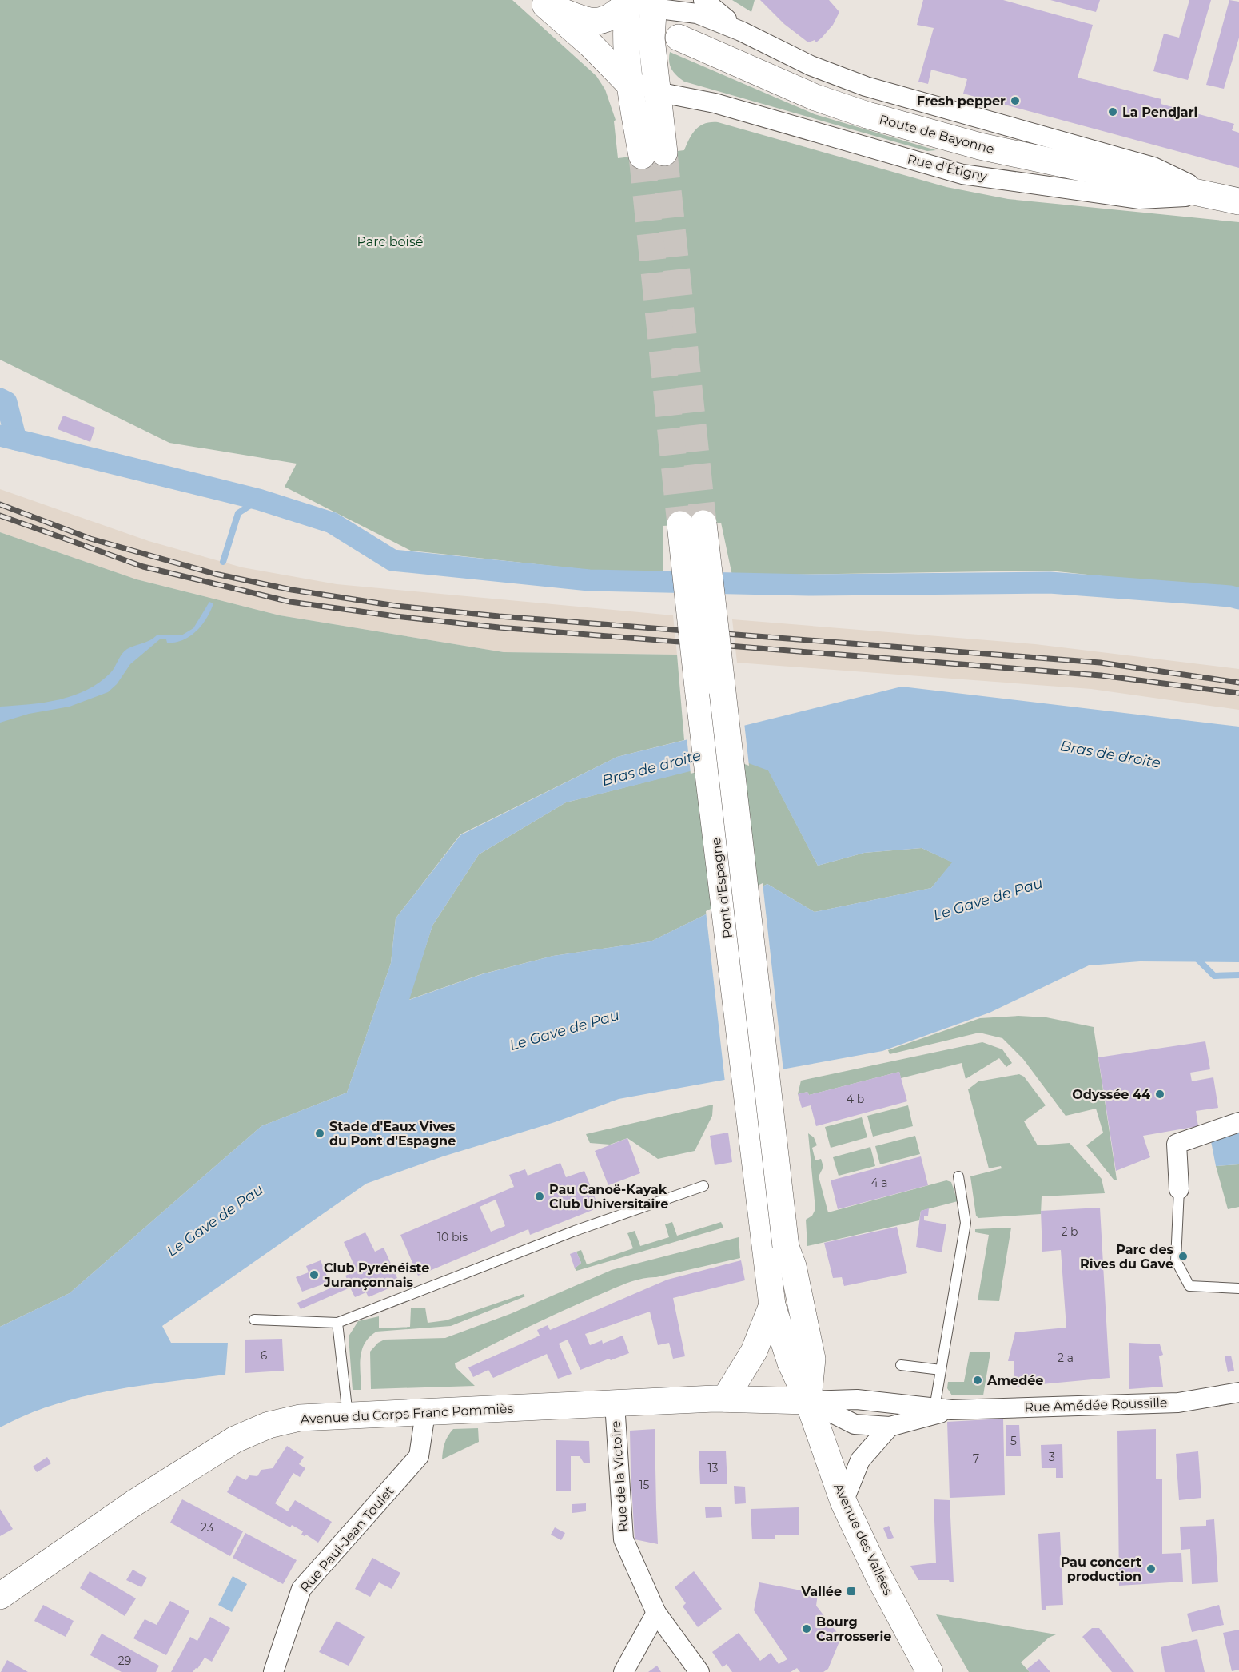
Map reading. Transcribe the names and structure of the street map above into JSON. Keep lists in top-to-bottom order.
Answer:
{
  "streets": {
    "main road": [
      "Route de Bayonne",
      "Rue d'Étigny",
      "Pont d'Espagne",
      "Avenue du Corps Franc Pommiès",
      "Avenue des Vallées"
    ],
    "street": ["Rue Amédée Roussille", "Rue de la Victoire", "Rue Paul-Jean Toulet"]
  },
  "crossings": [
    ["Route de Bayonne", "Rue d'Étigny"],
    ["Pont d'Espagne", "Avenue des Vallées"],
    ["Rue Amédée Roussille", "Avenue du Corps Franc Pommiès"],
    ["Rue Amédée Roussille", "Avenue des Vallées"],
    ["Avenue du Corps Franc Pommiès", "Rue de la Victoire"],
    ["Avenue du Corps Franc Pommiès", "Rue Paul-Jean Toulet"],
    ["Avenue du Corps Franc Pommiès", "Avenue des Vallées"]
  ],
  "water": ["Bras de droite", "Le Gave de Pau"],
  "parks": ["Parc boisé"],
  "places": {
    "other": [
      "Fresh pepper",
      "La Pendjari",
      "Odyssée 44",
      "Stade d'Eaux Vives du Pont d'Espagne",
      "Pau Canoë-Kayak Club Universitaire",
      "Parc des Rives du Gave",
      "Club Pyrénéiste Jurançonnais",
      "Amedée",
      "Pau concert production",
      "Bourg Carrosserie"
    ],
    "transit": ["Vallée"]
  },
  "house_numbers": [
    "4 b",
    "4 a",
    "2 b",
    "10 bis",
    "6",
    "2 a",
    "5",
    "3",
    "7",
    "13",
    "15",
    "23",
    "29"
  ]
}
